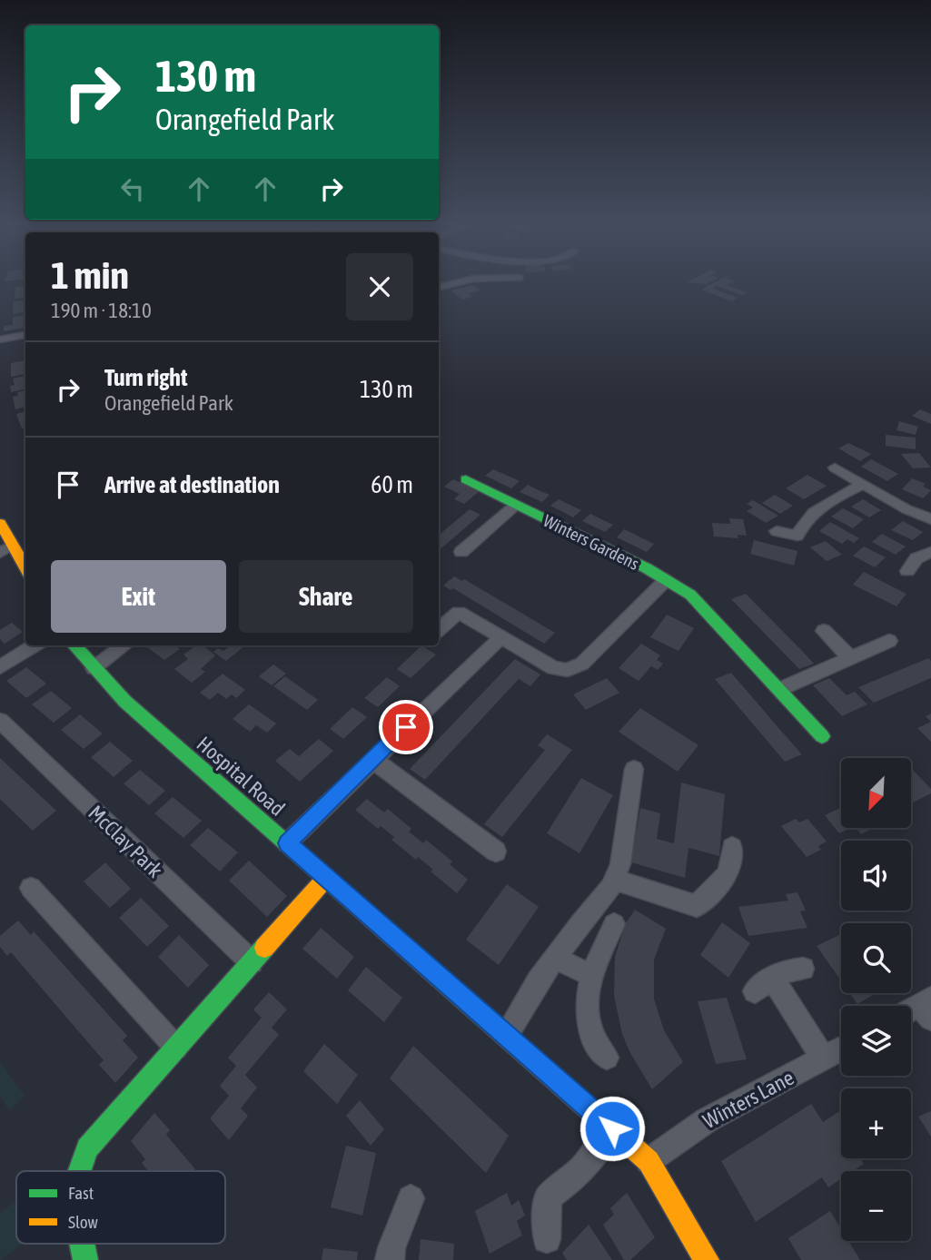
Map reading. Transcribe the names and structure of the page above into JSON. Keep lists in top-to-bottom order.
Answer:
{
  "streets": {
    "main road": ["Winters Gardens", "Hospital Road"],
    "street": ["McClay Park", "Winters Lane"]
  },
  "crossings": [
    ["Hospital Road", "Winters Lane"]
  ],
  "legend": ["Fast", "Slow"],
  "north": "bottom left",
  "page": {
    "turn": ["130 m", "Orangefield Park"],
    "heading": ["1 min", "190 m · 18:10"],
    "list": [
      {
        "name": "Turn right",
        "note": "Orangefield Park",
        "value": "130 m"
      },
      {
        "name": "Arrive at destination",
        "value": "60 m"
      }
    ],
    "buttons": ["Exit", "Share"],
    "map_buttons": ["+", "−"]
  }
}
